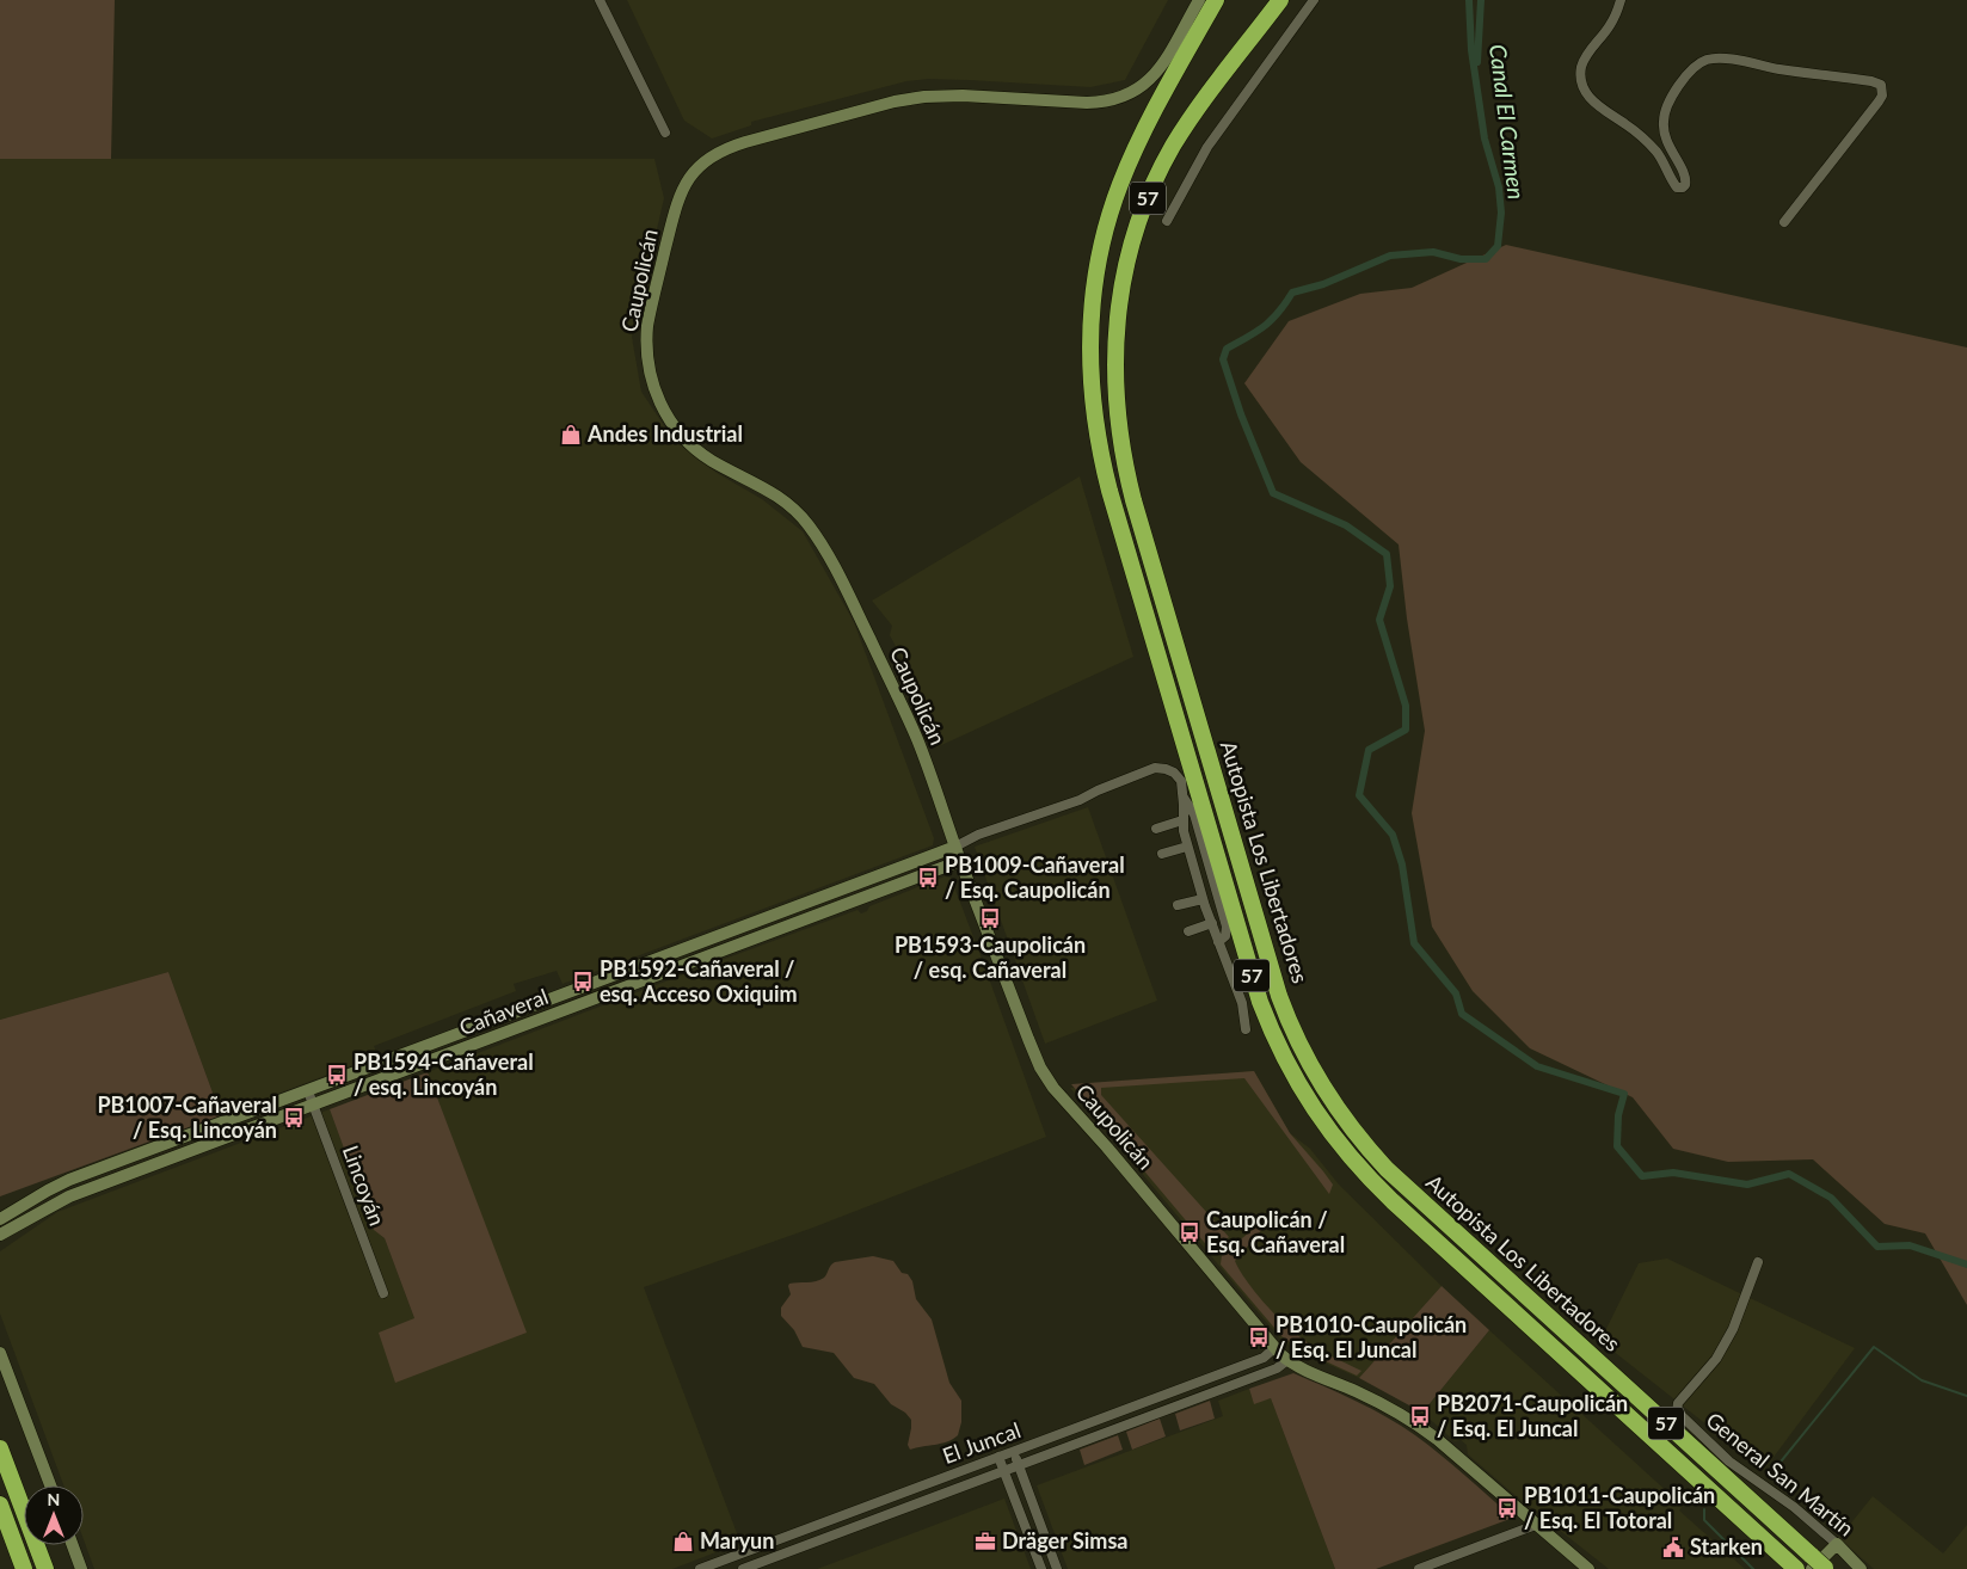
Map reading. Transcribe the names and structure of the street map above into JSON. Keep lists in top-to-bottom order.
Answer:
{
  "streets": {
    "highway": ["57", "Autopista Los Libertadores"],
    "street": [
      "Caupolicán",
      "Cañaveral",
      "Lincoyán",
      "El Juncal",
      "General San Martín"
    ]
  },
  "crossings": [
    ["Caupolicán", "Cañaveral"],
    ["Caupolicán", "El Juncal"],
    ["Cañaveral", "Lincoyán"]
  ],
  "water": ["Canal El Carmen"],
  "places": {
    "shop": ["Andes Industrial", "Maryun"],
    "bus stop": [
      "PB1009-Cañaveral / Esq. Caupolicán",
      "PB1593-Caupolicán / esq. Cañaveral",
      "PB1592-Cañaveral / esq. Acceso Oxiquim",
      "PB1594-Cañaveral / esq. Lincoyán",
      "PB1007-Cañaveral / Esq. Lincoyán",
      "Caupolicán / Esq. Cañaveral",
      "PB1010-Caupolicán / Esq. El Juncal",
      "PB2071-Caupolicán / Esq. El Juncal",
      "PB1011-Caupolicán / Esq. El Totoral"
    ],
    "office": ["Dräger Simsa"],
    "public building": ["Starken"]
  },
  "north": "top"
}
